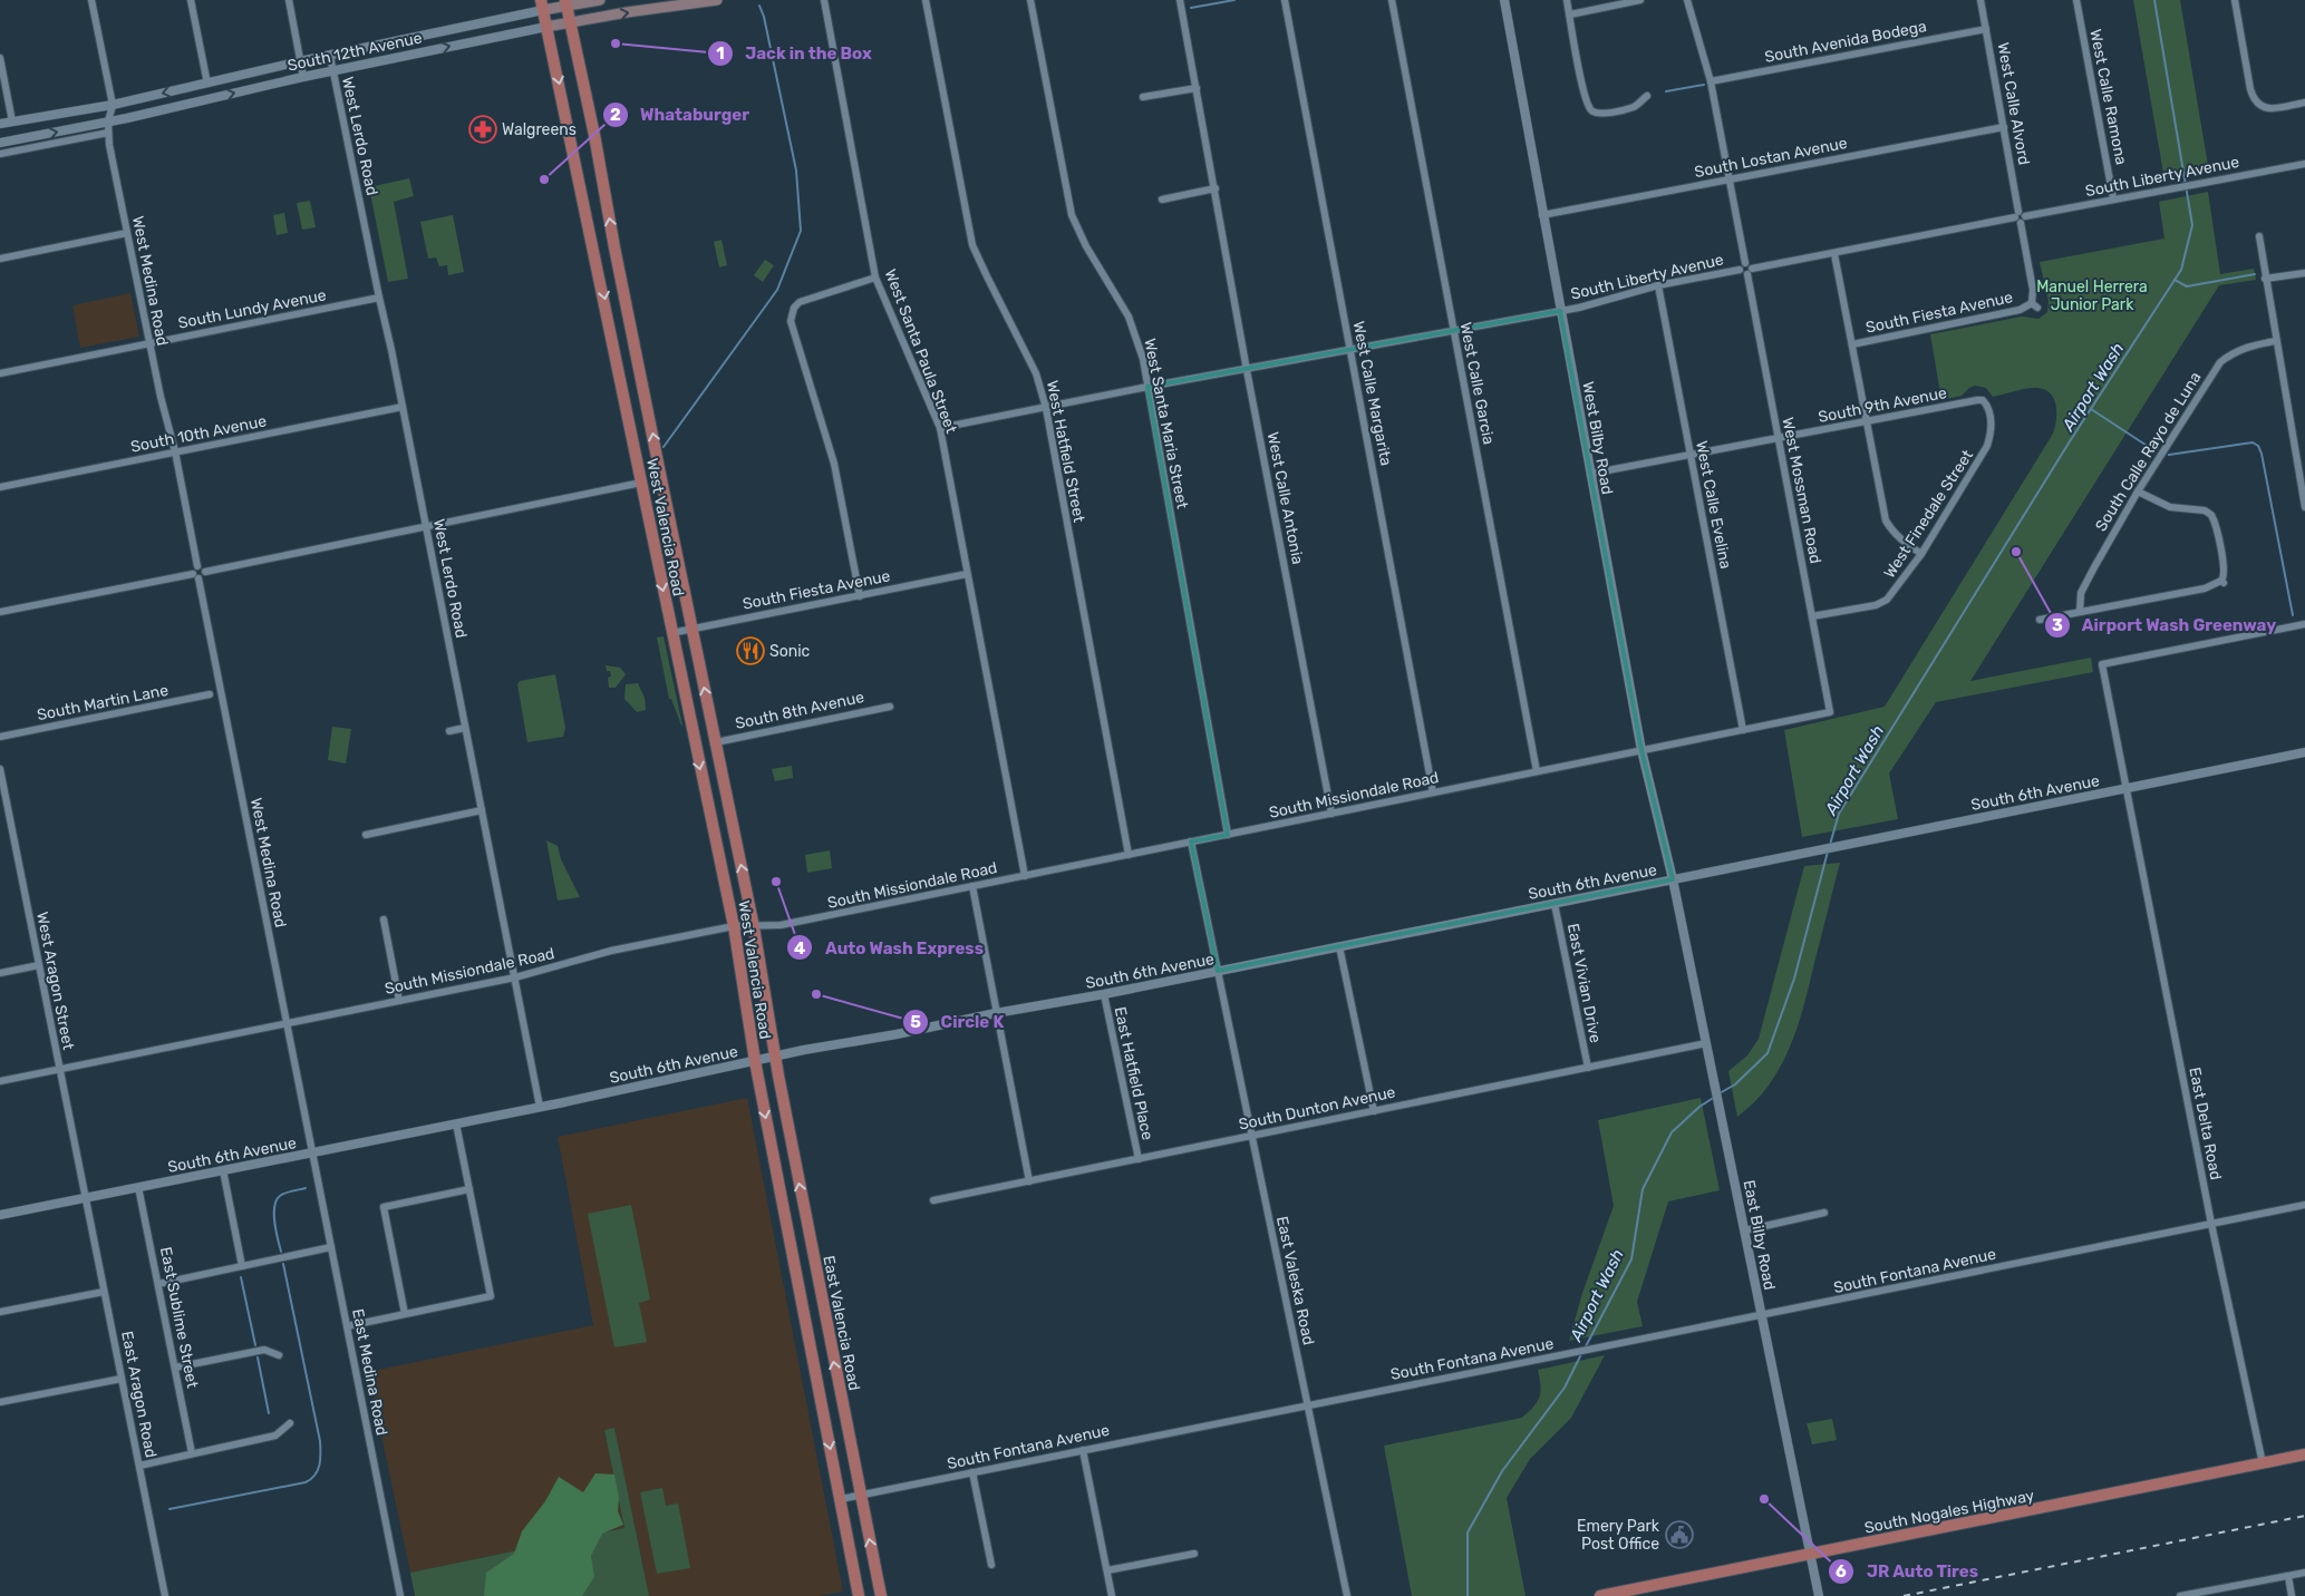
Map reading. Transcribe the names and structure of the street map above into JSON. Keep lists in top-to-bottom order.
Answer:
{
  "streets": {
    "main road": [
      "South 12th Avenue",
      "West Valencia Road",
      "East Valencia Road",
      "South Nogales Highway"
    ],
    "street": [
      "South Avenida Bodega",
      "West Calle Ramona",
      "West Calle Alvord",
      "West Lerdo Road",
      "South Lostan Avenue",
      "South Liberty Avenue",
      "West Medina Road",
      "South Lundy Avenue",
      "South Fiesta Avenue",
      "West Santa Paula Street",
      "West Calle Garcia",
      "West Calle Margarita",
      "South 9th Avenue",
      "West Santa Maria Street",
      "South 10th Avenue",
      "West Bilby Road",
      "West Hatfield Street",
      "South Calle Rayo de Luna",
      "West Mossman Road",
      "West Calle Antonia",
      "West Calle Evelina",
      "West Finedale Street",
      "South Martin Lane",
      "South 8th Avenue",
      "South 6th Avenue",
      "South Missiondale Road",
      "West Aragon Street",
      "East Vivian Drive",
      "East Hatfield Place",
      "South Dunton Avenue",
      "East Delta Road",
      "East Bilby Road",
      "South Fontana Avenue",
      "East Valeska Road",
      "East Sublime Street",
      "East Medina Road",
      "East Aragon Road"
    ]
  },
  "crossings": [
    ["South Avenida Bodega", "West Calle Alvord"],
    ["South 12th Avenue", "West Lerdo Road"],
    ["South 12th Avenue", "West Medina Road"],
    ["South 12th Avenue", "West Valencia Road"],
    ["West Calle Ramona", "South Liberty Avenue"],
    ["West Calle Alvord", "South Lostan Avenue"],
    ["West Calle Alvord", "South Liberty Avenue"],
    ["West Calle Alvord", "South Fiesta Avenue"],
    ["West Lerdo Road", "South Lundy Avenue"],
    ["West Lerdo Road", "South 10th Avenue"],
    ["West Lerdo Road", "South 6th Avenue"],
    ["West Lerdo Road", "South Missiondale Road"],
    ["South Lostan Avenue", "West Bilby Road"],
    ["South Liberty Avenue", "West Santa Paula Street"],
    ["South Liberty Avenue", "West Calle Garcia"],
    ["South Liberty Avenue", "West Calle Margarita"],
    ["South Liberty Avenue", "West Santa Maria Street"],
    ["South Liberty Avenue", "West Bilby Road"],
    ["South Liberty Avenue", "West Hatfield Street"],
    ["South Liberty Avenue", "West Mossman Road"],
    ["South Liberty Avenue", "West Calle Antonia"],
    ["South Liberty Avenue", "West Calle Evelina"],
    ["West Medina Road", "South Lundy Avenue"],
    ["West Medina Road", "South 10th Avenue"],
    ["West Medina Road", "South 6th Avenue"],
    ["West Medina Road", "South Missiondale Road"],
    ["West Medina Road", "East Medina Road"],
    ["South Fiesta Avenue", "West Santa Paula Street"],
    ["South Fiesta Avenue", "West Valencia Road"],
    ["West Santa Paula Street", "South Missiondale Road"],
    ["West Calle Garcia", "South Missiondale Road"],
    ["West Calle Margarita", "South Missiondale Road"],
    ["South 9th Avenue", "West Bilby Road"],
    ["South 9th Avenue", "West Mossman Road"],
    ["South 9th Avenue", "West Calle Evelina"],
    ["South 9th Avenue", "West Finedale Street"],
    ["West Santa Maria Street", "South Missiondale Road"],
    ["West Bilby Road", "South 6th Avenue"],
    ["West Bilby Road", "South Missiondale Road"],
    ["West Bilby Road", "East Bilby Road"],
    ["West Hatfield Street", "South Missiondale Road"],
    ["West Mossman Road", "West Finedale Street"],
    ["West Mossman Road", "South Missiondale Road"],
    ["West Calle Antonia", "South Missiondale Road"],
    ["West Calle Evelina", "South Missiondale Road"],
    ["West Valencia Road", "South 8th Avenue"],
    ["West Valencia Road", "South 6th Avenue"],
    ["West Valencia Road", "South Missiondale Road"],
    ["West Valencia Road", "East Valencia Road"],
    ["South 6th Avenue", "West Aragon Street"],
    ["South 6th Avenue", "East Vivian Drive"],
    ["South 6th Avenue", "East Hatfield Place"],
    ["South 6th Avenue", "East Delta Road"],
    ["South 6th Avenue", "East Bilby Road"],
    ["South 6th Avenue", "East Valeska Road"],
    ["South 6th Avenue", "East Sublime Street"],
    ["South 6th Avenue", "East Valencia Road"],
    ["South 6th Avenue", "East Medina Road"],
    ["South 6th Avenue", "East Aragon Road"],
    ["South Missiondale Road", "West Aragon Street"],
    ["South Missiondale Road", "East Valeska Road"],
    ["West Aragon Street", "East Aragon Road"],
    ["East Vivian Drive", "South Dunton Avenue"],
    ["East Hatfield Place", "South Dunton Avenue"],
    ["South Dunton Avenue", "East Bilby Road"],
    ["South Dunton Avenue", "East Valeska Road"],
    ["East Delta Road", "South Fontana Avenue"],
    ["East Delta Road", "South Nogales Highway"],
    ["East Bilby Road", "South Fontana Avenue"],
    ["East Bilby Road", "South Nogales Highway"],
    ["South Fontana Avenue", "East Valeska Road"],
    ["South Fontana Avenue", "East Valencia Road"]
  ],
  "water": ["Airport Wash"],
  "parks": ["Manuel Herrera Junior Park"],
  "places": {
    "other": [
      "Jack in the Box",
      "Whataburger",
      "Airport Wash Greenway",
      "Auto Wash Express",
      "Circle K",
      "JR Auto Tires"
    ],
    "pharmacy": ["Walgreens"],
    "restaurant": ["Sonic"],
    "public building": ["Emery Park Post Office"]
  }
}
